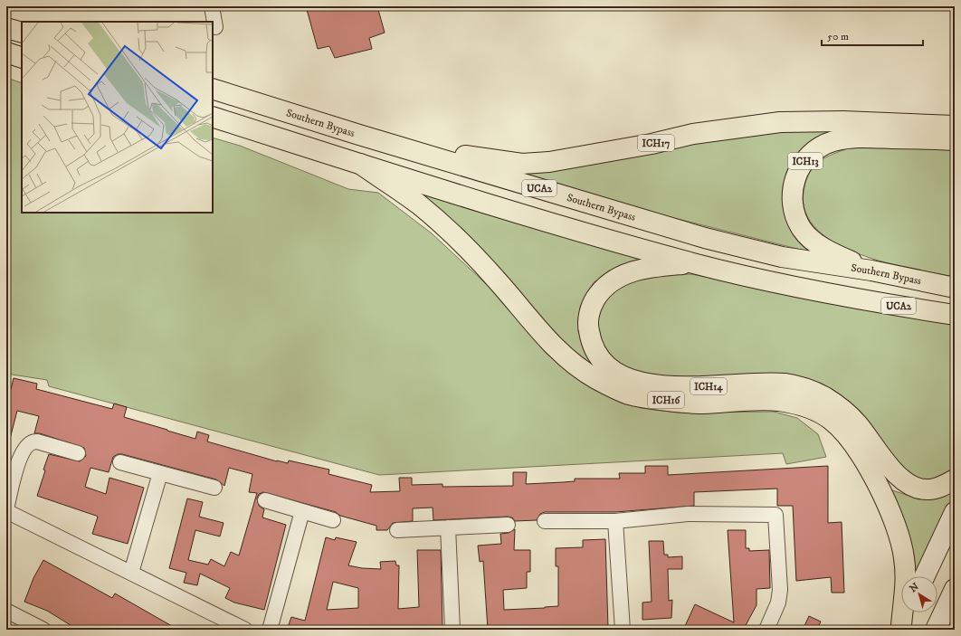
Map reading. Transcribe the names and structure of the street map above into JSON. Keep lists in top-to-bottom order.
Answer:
{
  "streets": {
    "highway": [
      "Southern Bypass",
      "ICH17",
      "ICH13",
      "UCA2",
      "ICH14",
      "ICH16"
    ]
  },
  "crossings": [
    ["Southern Bypass", "ICH17"],
    ["Southern Bypass", "ICH13"],
    ["UCA2", "ICH14"],
    ["UCA2", "ICH16"]
  ],
  "scale_bar": "50 m",
  "north": "top left"
}
